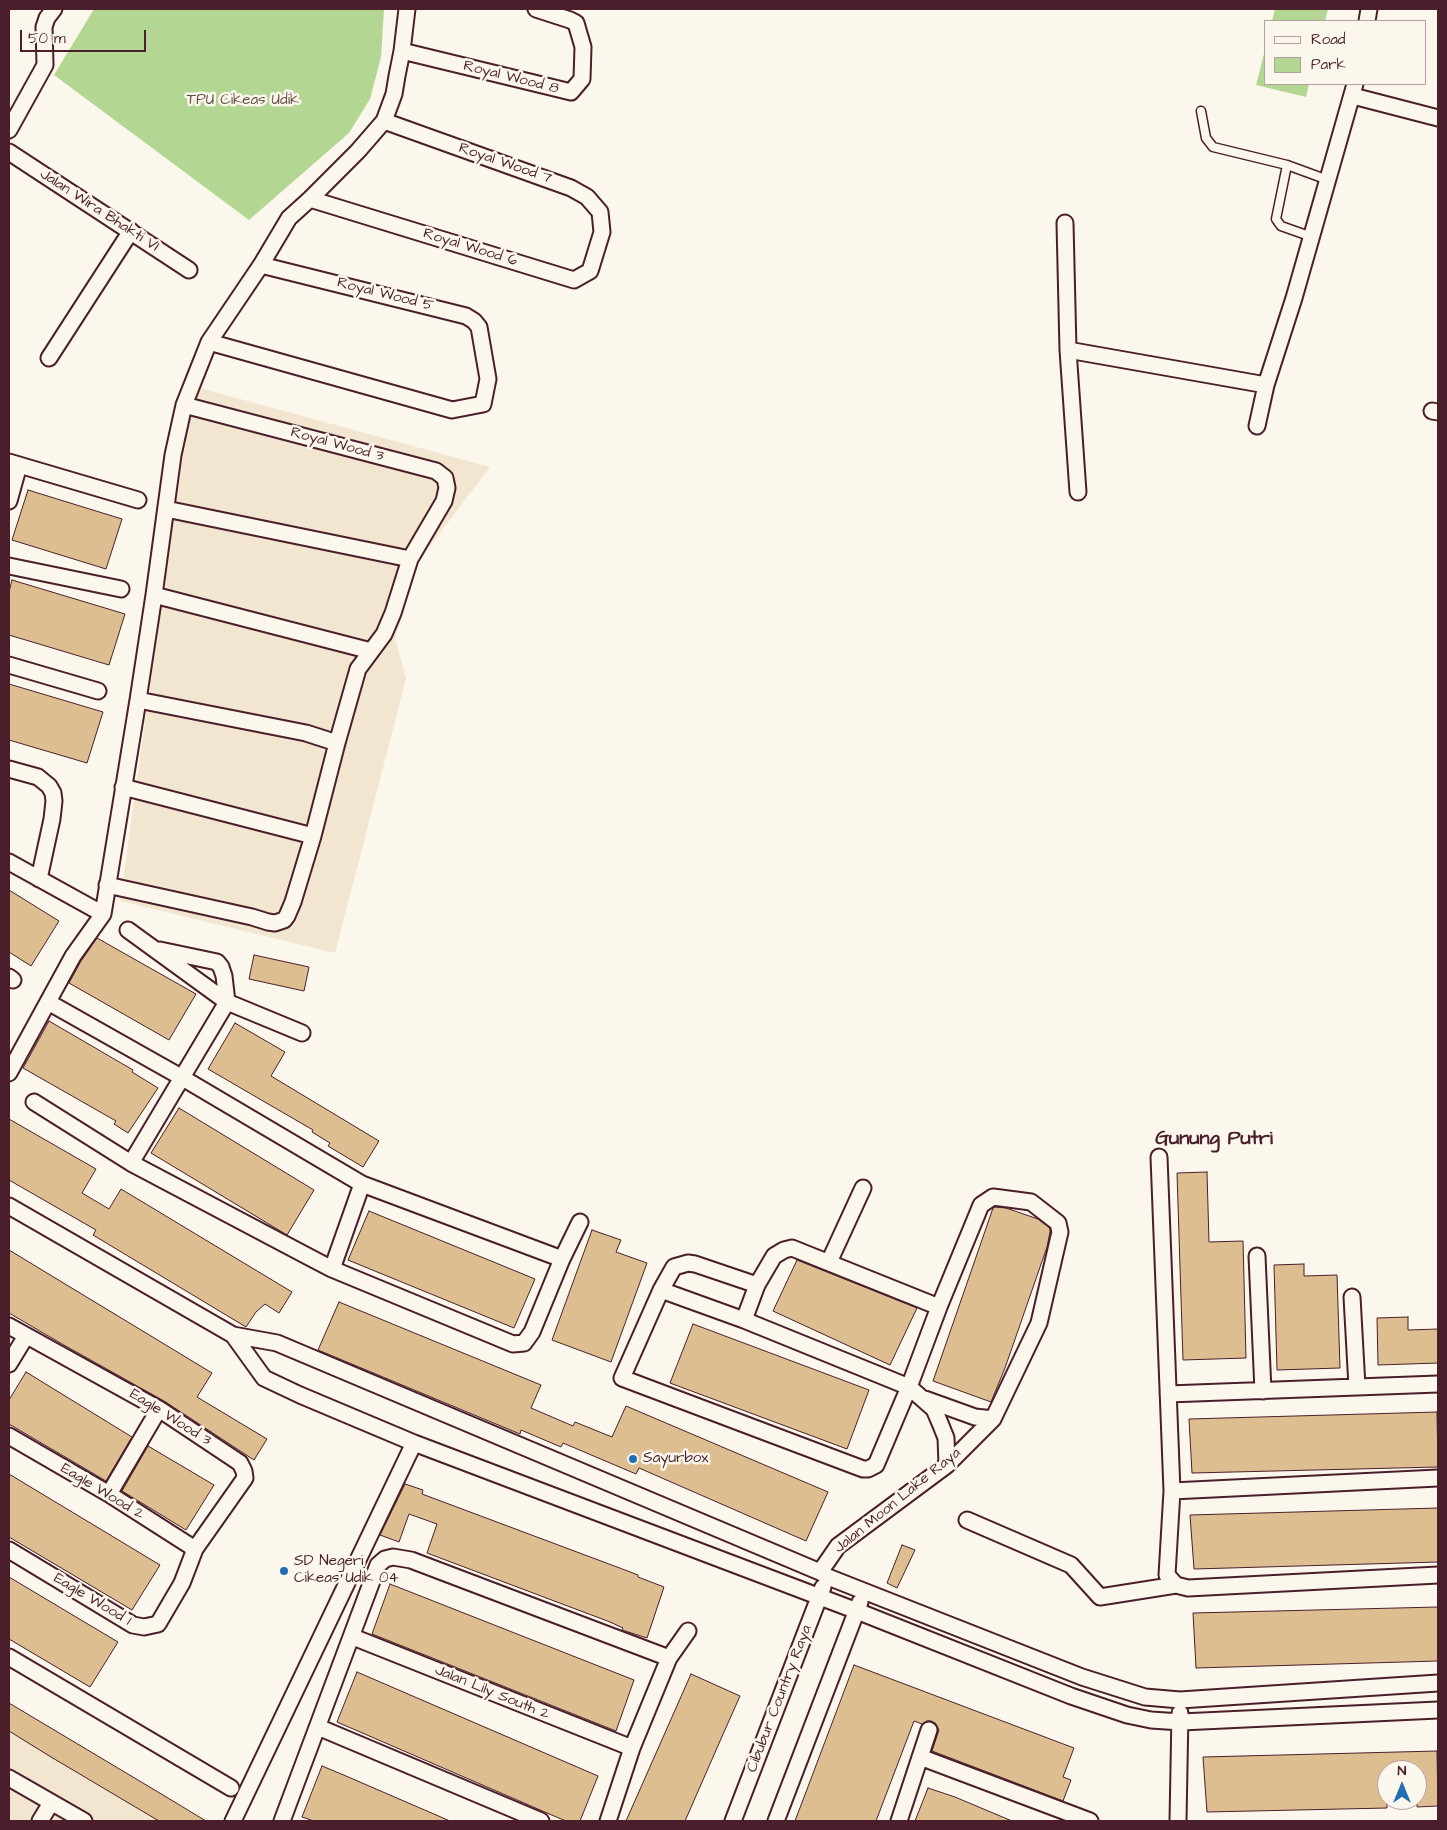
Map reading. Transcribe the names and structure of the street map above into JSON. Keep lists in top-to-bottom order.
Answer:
{
  "streets": {
    "street": [
      "Royal Wood 8",
      "Royal Wood 7",
      "Jalan Wira Bhakti VI",
      "Royal Wood 6",
      "Royal Wood 5",
      "Royal Wood 3",
      "Eagle Wood 3",
      "Eagle Wood 2",
      "Jalan Moon Lake Raya",
      "Eagle Wood 1",
      "Jalan Lily South 2",
      "Cibubur Country Raya"
    ]
  },
  "crossings": [
    ["Royal Wood 7", "Royal Wood 6"],
    ["Eagle Wood 3", "Eagle Wood 2"],
    ["Eagle Wood 3", "Eagle Wood 1"],
    ["Eagle Wood 2", "Eagle Wood 1"],
    ["Jalan Moon Lake Raya", "Cibubur Country Raya"]
  ],
  "districts": ["Gunung Putri"],
  "parks": ["TPU Cikeas Udik"],
  "places": ["Sayurbox", "SD Negeri Cikeas Udik 04"],
  "legend": ["Road", "Park"],
  "scale_bar": "50 m",
  "north": "top"
}
